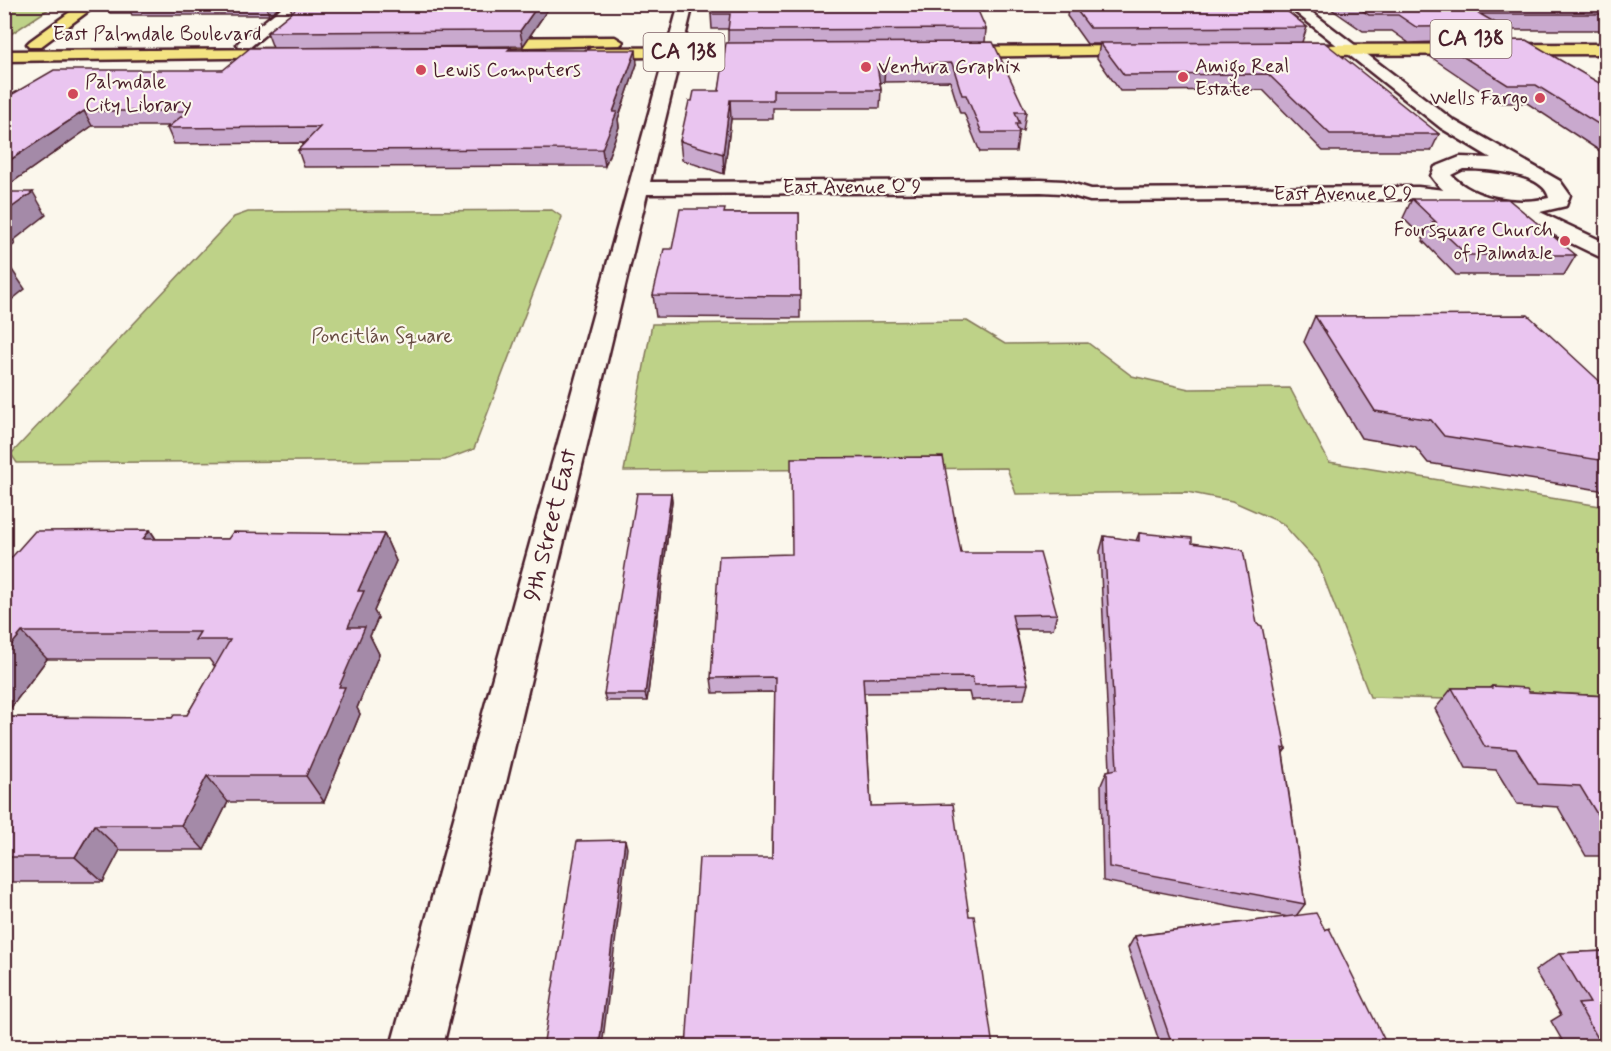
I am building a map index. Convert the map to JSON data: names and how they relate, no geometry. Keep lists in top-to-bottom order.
{
  "streets": {
    "main road": ["East Palmdale Boulevard", "CA 138"],
    "street": ["East Avenue Q 9", "9th Street East"]
  },
  "crossings": [
    ["CA 138", "9th Street East"],
    ["East Avenue Q 9", "9th Street East"]
  ],
  "parks": ["Poncitlán Square"],
  "places": [
    "Ventura Graphix",
    "Lewis Computers",
    "Amigo Real Estate",
    "Palmdale City Library",
    "Wells Fargo",
    "Foursquare Church of Palmdale"
  ]
}
